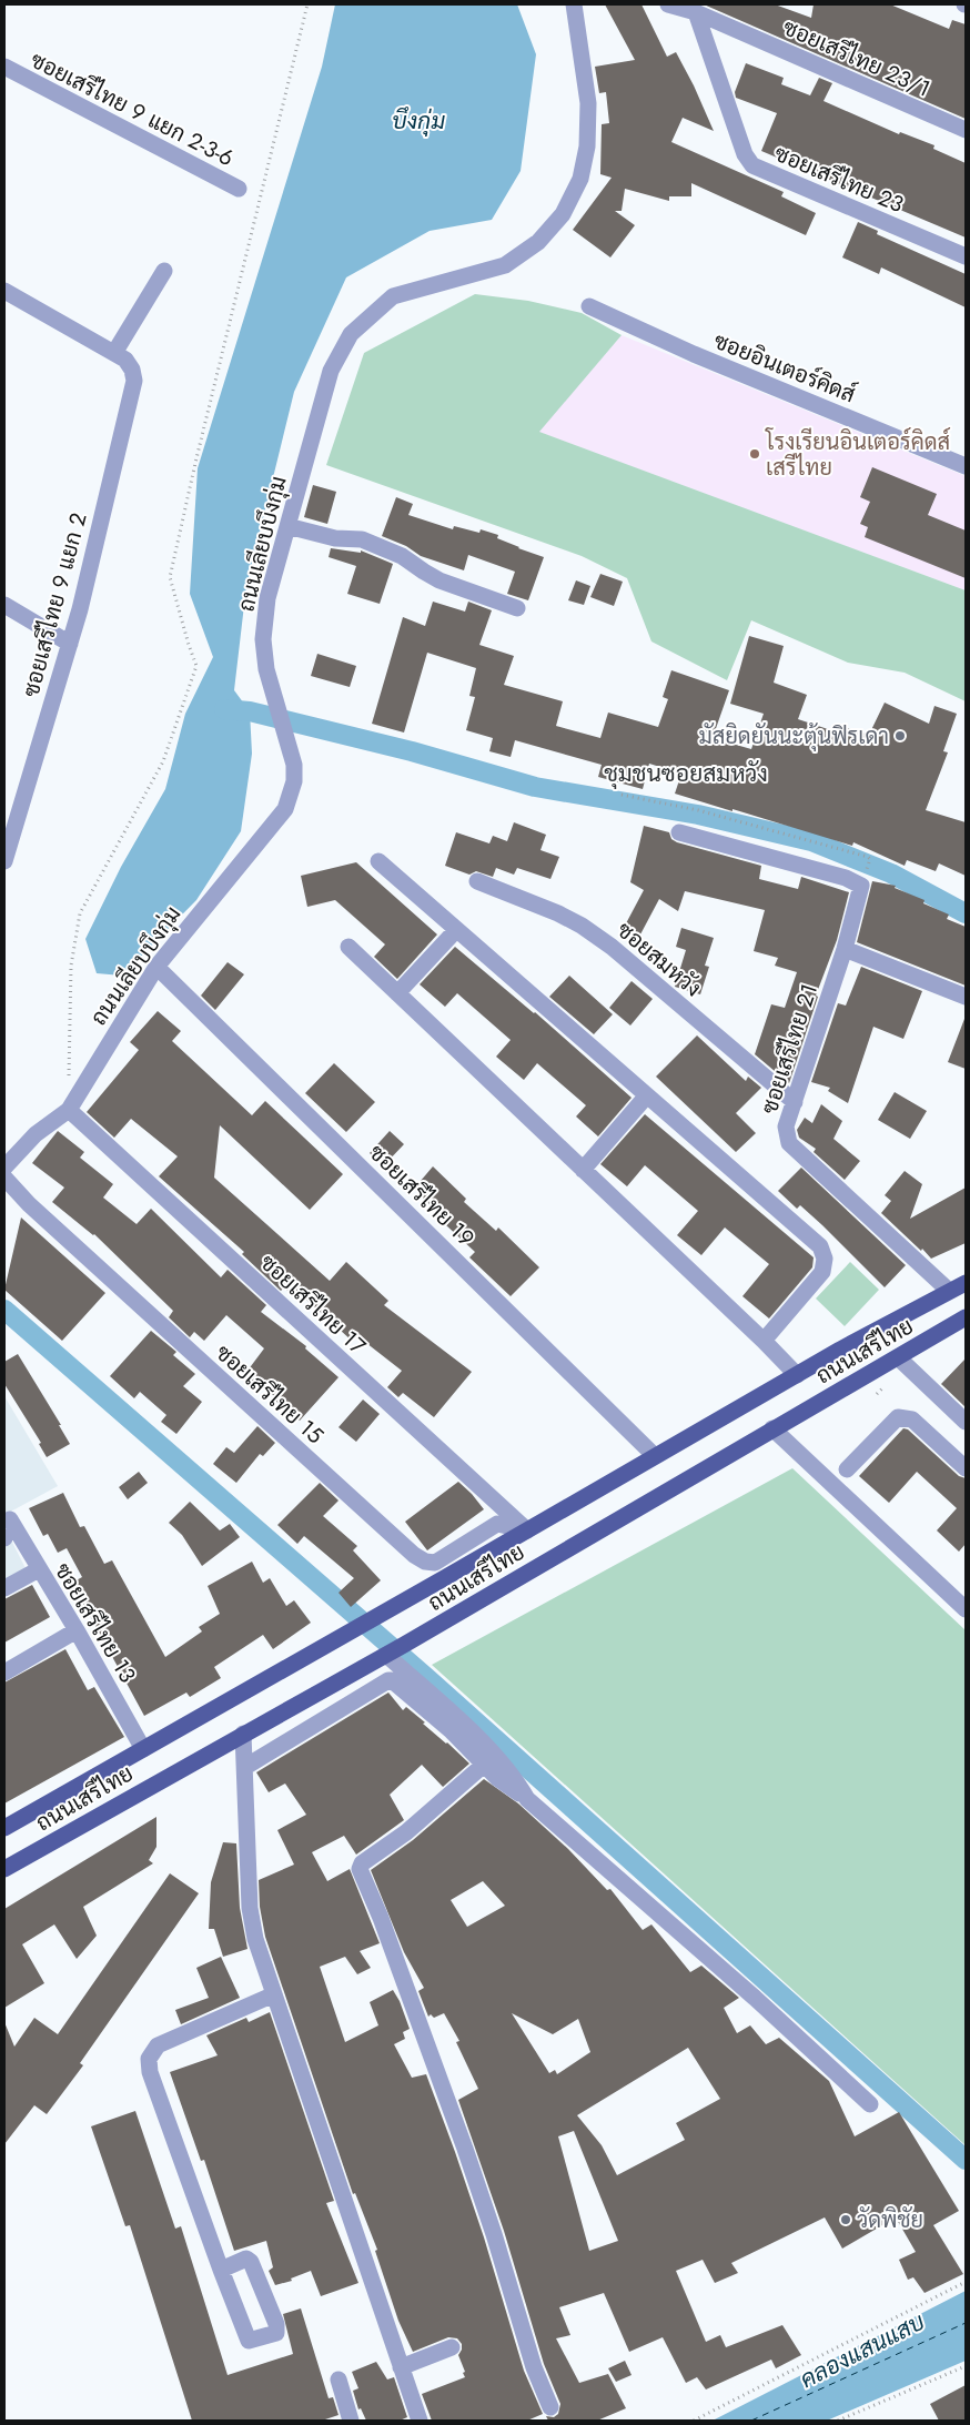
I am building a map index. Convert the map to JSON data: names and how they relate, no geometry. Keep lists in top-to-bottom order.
{
  "streets": {
    "main road": ["ถนนเสรีไทย"],
    "street": [
      "ซอยเสรีไทย 23/1",
      "ซอยเสรีไทย 9 แยก 2-3-6",
      "ซอยเสรีไทย 23",
      "ซอยอินเตอร์คิดส์",
      "ถนนเลียบบึงกุ่ม",
      "ซอยเสรีไทย 9 แยก 2",
      "ซอยสมหวัง",
      "ซอยเสรีไทย 21",
      "ซอยเสรีไทย 19",
      "ซอยเสรีไทย 17",
      "ซอยเสรีไทย 15",
      "ซอยเสรีไทย 13"
    ]
  },
  "crossings": [
    ["ซอยเสรีไทย 23/1", "ซอยเสรีไทย 23"],
    ["ถนนเลียบบึงกุ่ม", "ซอยเสรีไทย 19"],
    ["ถนนเลียบบึงกุ่ม", "ซอยเสรีไทย 17"],
    ["ซอยสมหวัง", "ซอยเสรีไทย 21"],
    ["ซอยเสรีไทย 21", "ถนนเสรีไทย"],
    ["ซอยเสรีไทย 19", "ถนนเสรีไทย"],
    ["ซอยเสรีไทย 17", "ถนนเสรีไทย"],
    ["ซอยเสรีไทย 17", "ซอยเสรีไทย 15"],
    ["ถนนเสรีไทย", "ซอยเสรีไทย 15"],
    ["ถนนเสรีไทย", "ซอยเสรีไทย 13"]
  ],
  "districts": ["ชุมชนซอยสมหวัง"],
  "water": ["บึงกุ่ม", "คลองแสนแสบ"],
  "places": ["โรงเรียนอินเตอร์คิดส์ เสรีไทย", "มัสยิดยันนะตุ้นฟิรเดา", "วัดพิชัย"]
}
